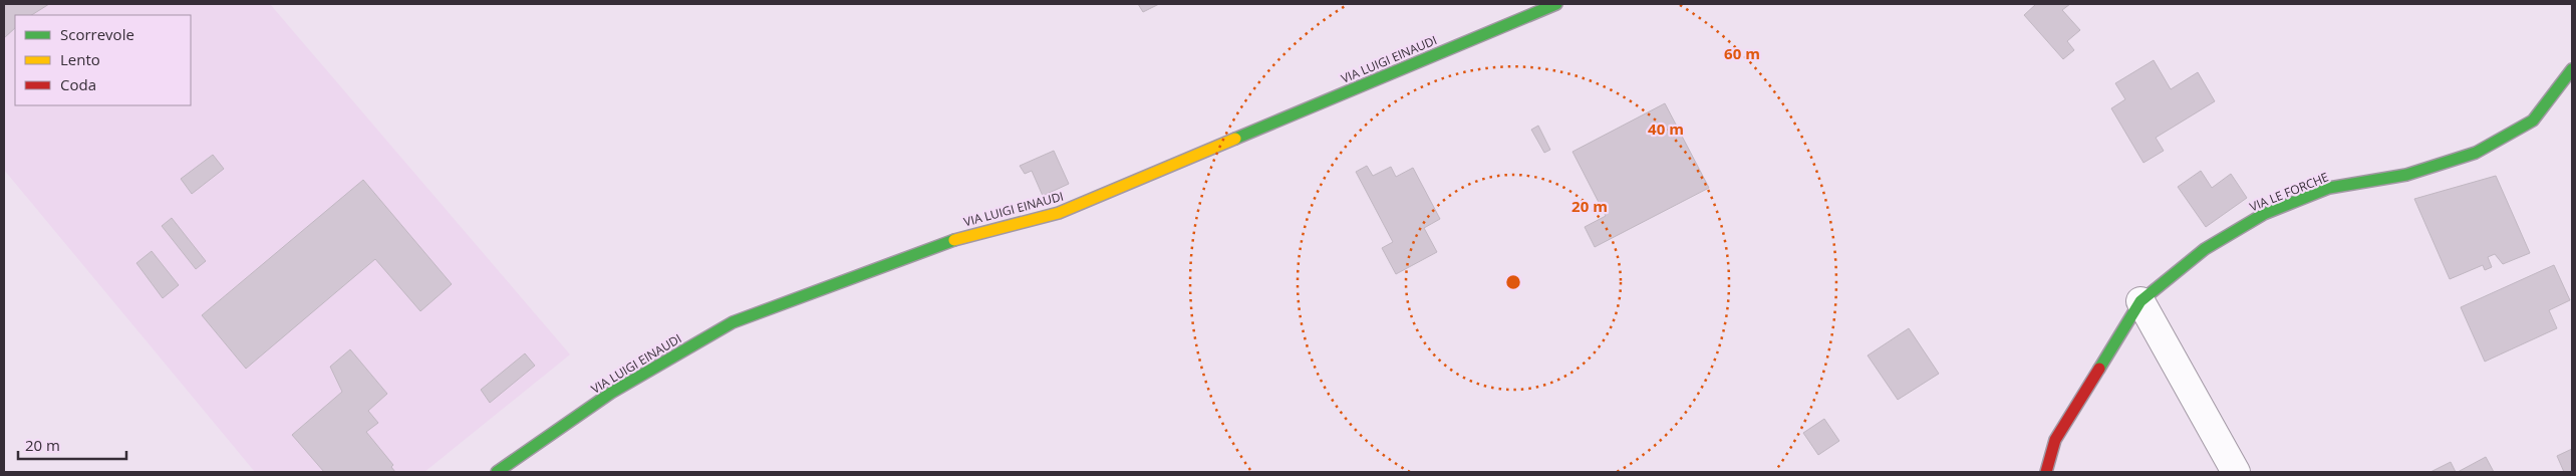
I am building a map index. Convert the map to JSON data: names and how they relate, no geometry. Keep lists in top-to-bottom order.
{
  "streets": {
    "street": ["VIA LUIGI EINAUDI", "VIA LE FORCHE"]
  },
  "legend": ["Scorrevole", "Lento", "Coda"],
  "scale_bar": "20 m",
  "rings": ["60 m", "40 m", "20 m"]
}
